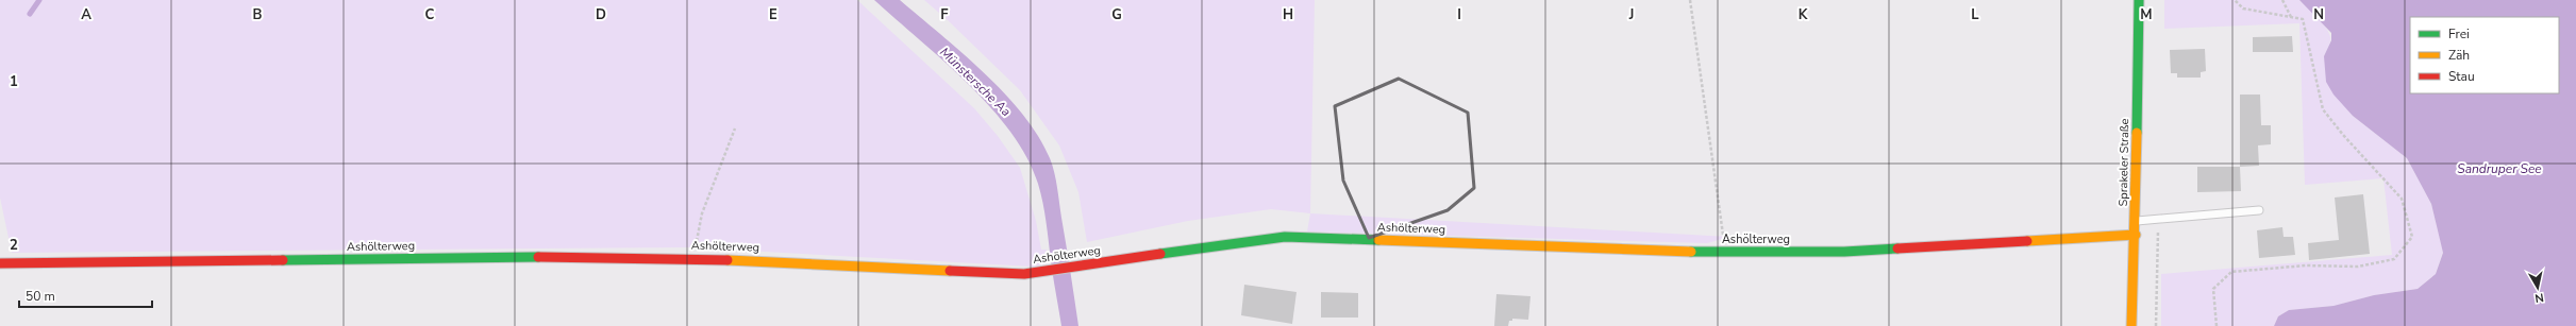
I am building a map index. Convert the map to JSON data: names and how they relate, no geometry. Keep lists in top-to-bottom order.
{
  "streets": {
    "street": ["Sprakeler Straße", "Ashölterweg"]
  },
  "crossings": [
    ["Sprakeler Straße", "Ashölterweg"]
  ],
  "water": ["Münstersche Aa", "Sandruper See"],
  "legend": ["Frei", "Zäh", "Stau"],
  "scale_bar": "50 m",
  "north": "bottom",
  "grid": {
    "columns": [
      "A",
      "B",
      "C",
      "D",
      "E",
      "F",
      "G",
      "H",
      "I",
      "J",
      "K",
      "L",
      "M",
      "N"
    ],
    "rows": ["1", "2"]
  }
}
